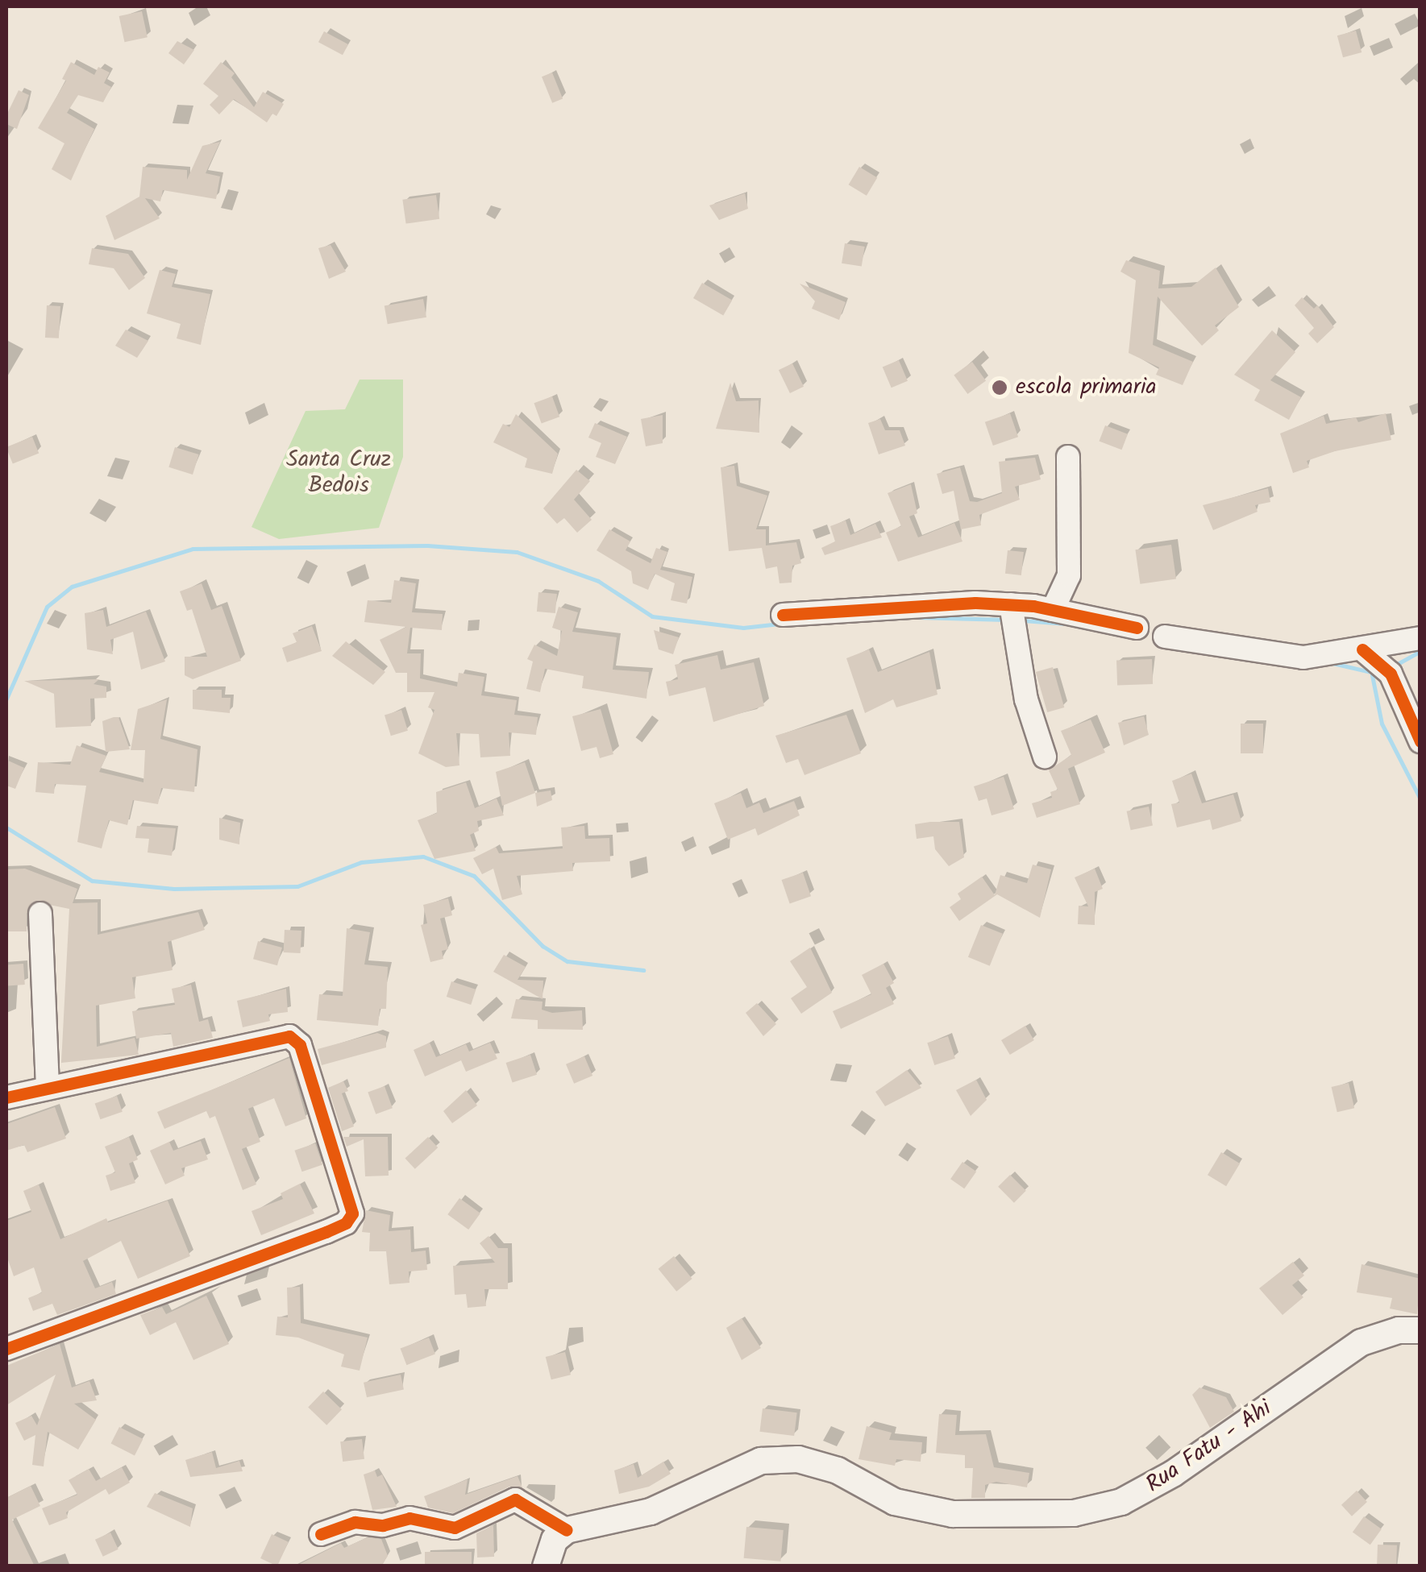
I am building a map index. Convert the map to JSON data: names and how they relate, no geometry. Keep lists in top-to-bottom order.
{
  "streets": {
    "main road": ["Rua Fatu - Ahi"]
  },
  "parks": ["Santa Cruz Bedois"],
  "places": ["escola primaria"]
}
